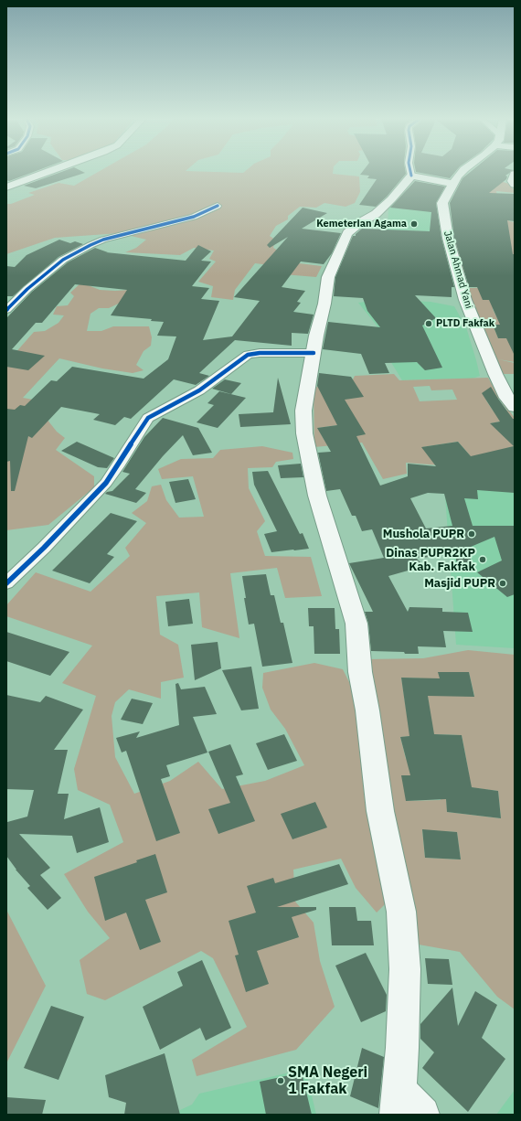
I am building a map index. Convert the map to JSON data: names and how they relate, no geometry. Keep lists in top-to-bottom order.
{
  "streets": {
    "main road": ["Jalan Ahmad Yani"]
  },
  "places": [
    "Kemeterian Agama",
    "PLTD Fakfak",
    "Mushola PUPR",
    "Dinas PUPR2KP Kab. Fakfak",
    "Masjid PUPR",
    "SMA Negeri 1 Fakfak"
  ]
}
